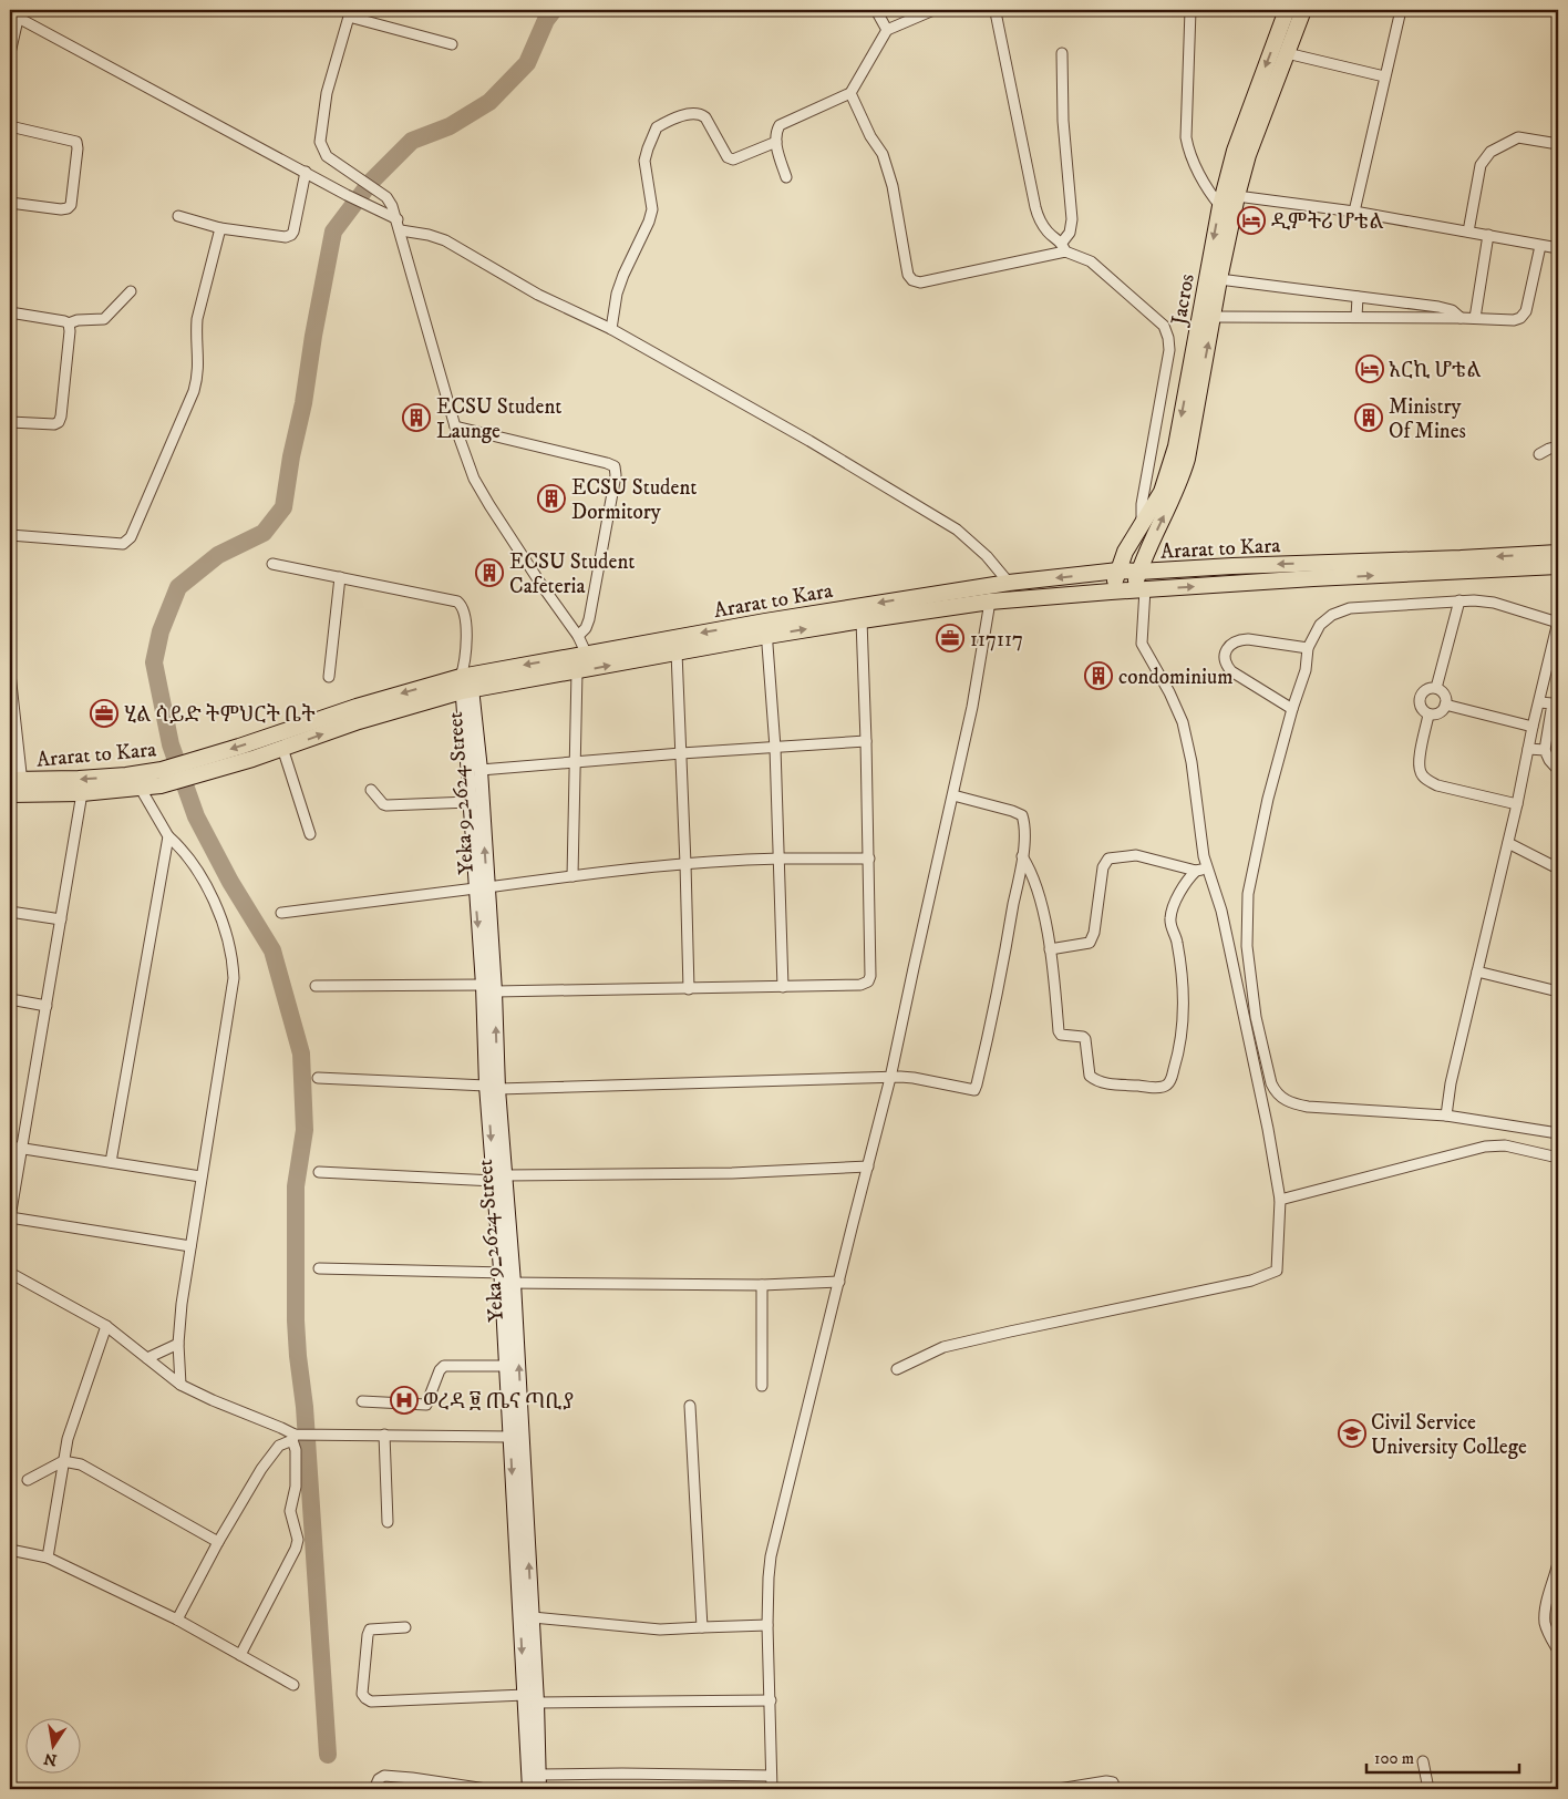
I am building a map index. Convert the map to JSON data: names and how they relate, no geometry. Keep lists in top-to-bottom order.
{
  "streets": {
    "main road": ["Jacros", "Ararat to Kara", "Yeka 9_2624 Street"]
  },
  "crossings": [
    ["Jacros", "Ararat to Kara"],
    ["Ararat to Kara", "Yeka 9_2624 Street"]
  ],
  "places": {
    "hotel": ["ዲምትሪ ሆቴል", "አርኪ ሆቴል"],
    "building": [
      "ECSU Student Launge",
      "Ministry Of Mines",
      "ECSU Student Dormitory",
      "ECSU Student Cafeteria",
      "condominium"
    ],
    "office": ["117117", "ሂል ሳይድ ትምህርት ቤት"],
    "hospital": ["ወረዳ ፱ ጤና ጣቢያ"],
    "school or university": ["Civil Service University College"]
  },
  "scale_bar": "100 m",
  "north": "bottom"
}
